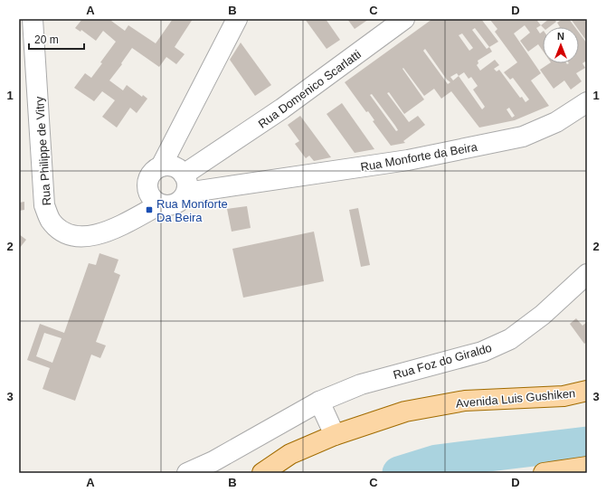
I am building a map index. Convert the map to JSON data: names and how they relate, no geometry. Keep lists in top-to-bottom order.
{
  "streets": {
    "main road": ["Avenida Luis Gushiken"],
    "street": [
      "Rua Domenico Scarlatti",
      "Rua Philippe de Vitry",
      "Rua Monforte da Beira",
      "Rua Foz do Giraldo"
    ]
  },
  "crossings": [
    ["Rua Domenico Scarlatti", "Rua Philippe de Vitry"],
    ["Rua Domenico Scarlatti", "Rua Monforte da Beira"],
    ["Rua Philippe de Vitry", "Rua Monforte da Beira"]
  ],
  "places": {
    "transit": ["Rua Monforte Da Beira"]
  },
  "scale_bar": "20 m",
  "north": "top",
  "grid": {
    "columns": [
      "A",
      "B",
      "C",
      "D"
    ],
    "rows": ["1", "2", "3"]
  }
}
